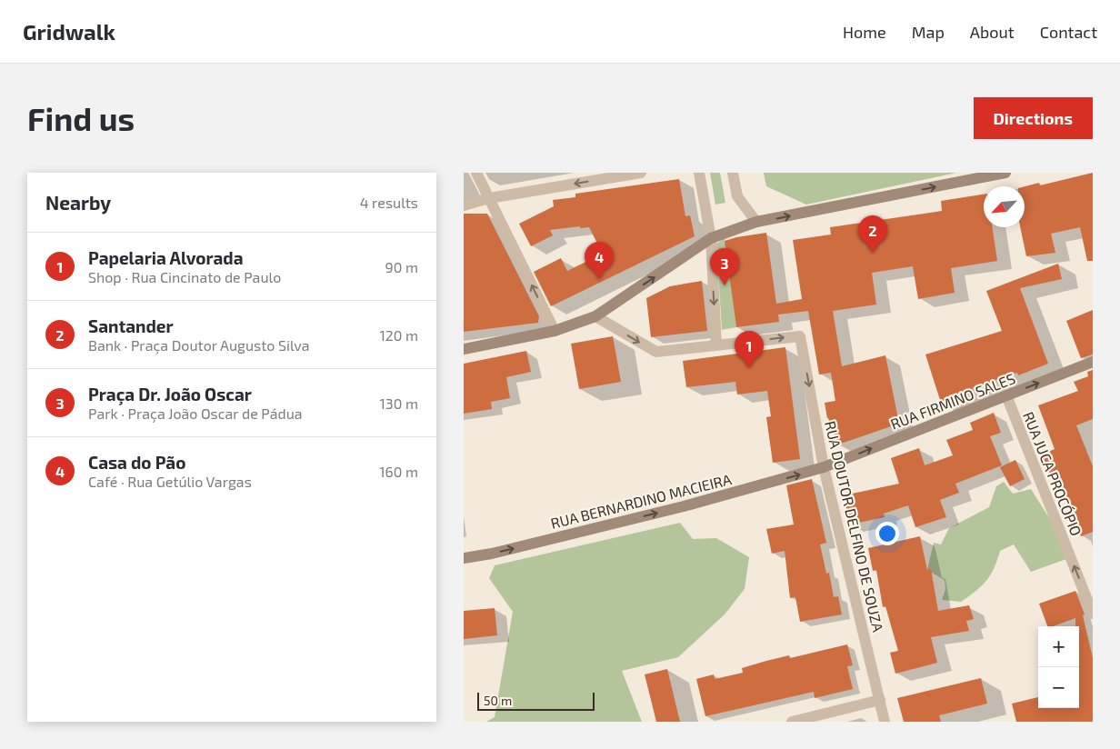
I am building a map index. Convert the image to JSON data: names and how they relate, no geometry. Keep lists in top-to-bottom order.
{
  "streets": {
    "main road": ["RUA FIRMINO SALES", "RUA BERNARDINO MACIEIRA"],
    "street": ["RUA JUCA PROCÓPIO", "RUA DOUTOR DELFINO DE SOUZA"]
  },
  "crossings": [
    ["RUA FIRMINO SALES", "RUA JUCA PROCÓPIO"],
    ["RUA FIRMINO SALES", "RUA BERNARDINO MACIEIRA"],
    ["RUA FIRMINO SALES", "RUA DOUTOR DELFINO DE SOUZA"],
    ["RUA BERNARDINO MACIEIRA", "RUA DOUTOR DELFINO DE SOUZA"]
  ],
  "one_way": ["RUA FIRMINO SALES", "RUA JUCA PROCÓPIO", "RUA BERNARDINO MACIEIRA"],
  "scale_bar": "50 m",
  "north": "bottom left",
  "page": {
    "header": "Gridwalk",
    "nav": [
      "Home",
      "Map",
      "About",
      "Contact"
    ],
    "buttons": "Directions",
    "title": "Find us",
    "heading": ["Nearby", "4 results"],
    "pins": [
      "2",
      "4",
      "3",
      "1"
    ],
    "list": [
      {
        "mark": "1",
        "name": "Papelaria Alvorada",
        "note": "Shop · Rua Cincinato de Paulo",
        "value": "90 m"
      },
      {
        "mark": "2",
        "name": "Santander",
        "note": "Bank · Praça Doutor Augusto Silva",
        "value": "120 m"
      },
      {
        "mark": "3",
        "name": "Praça Dr. João Oscar",
        "note": "Park · Praça João Oscar de Pádua",
        "value": "130 m"
      },
      {
        "mark": "4",
        "name": "Casa do Pão",
        "note": "Café · Rua Getúlio Vargas",
        "value": "160 m"
      }
    ],
    "map_buttons": ["+", "−"],
    "scale": "50 m"
  }
}
